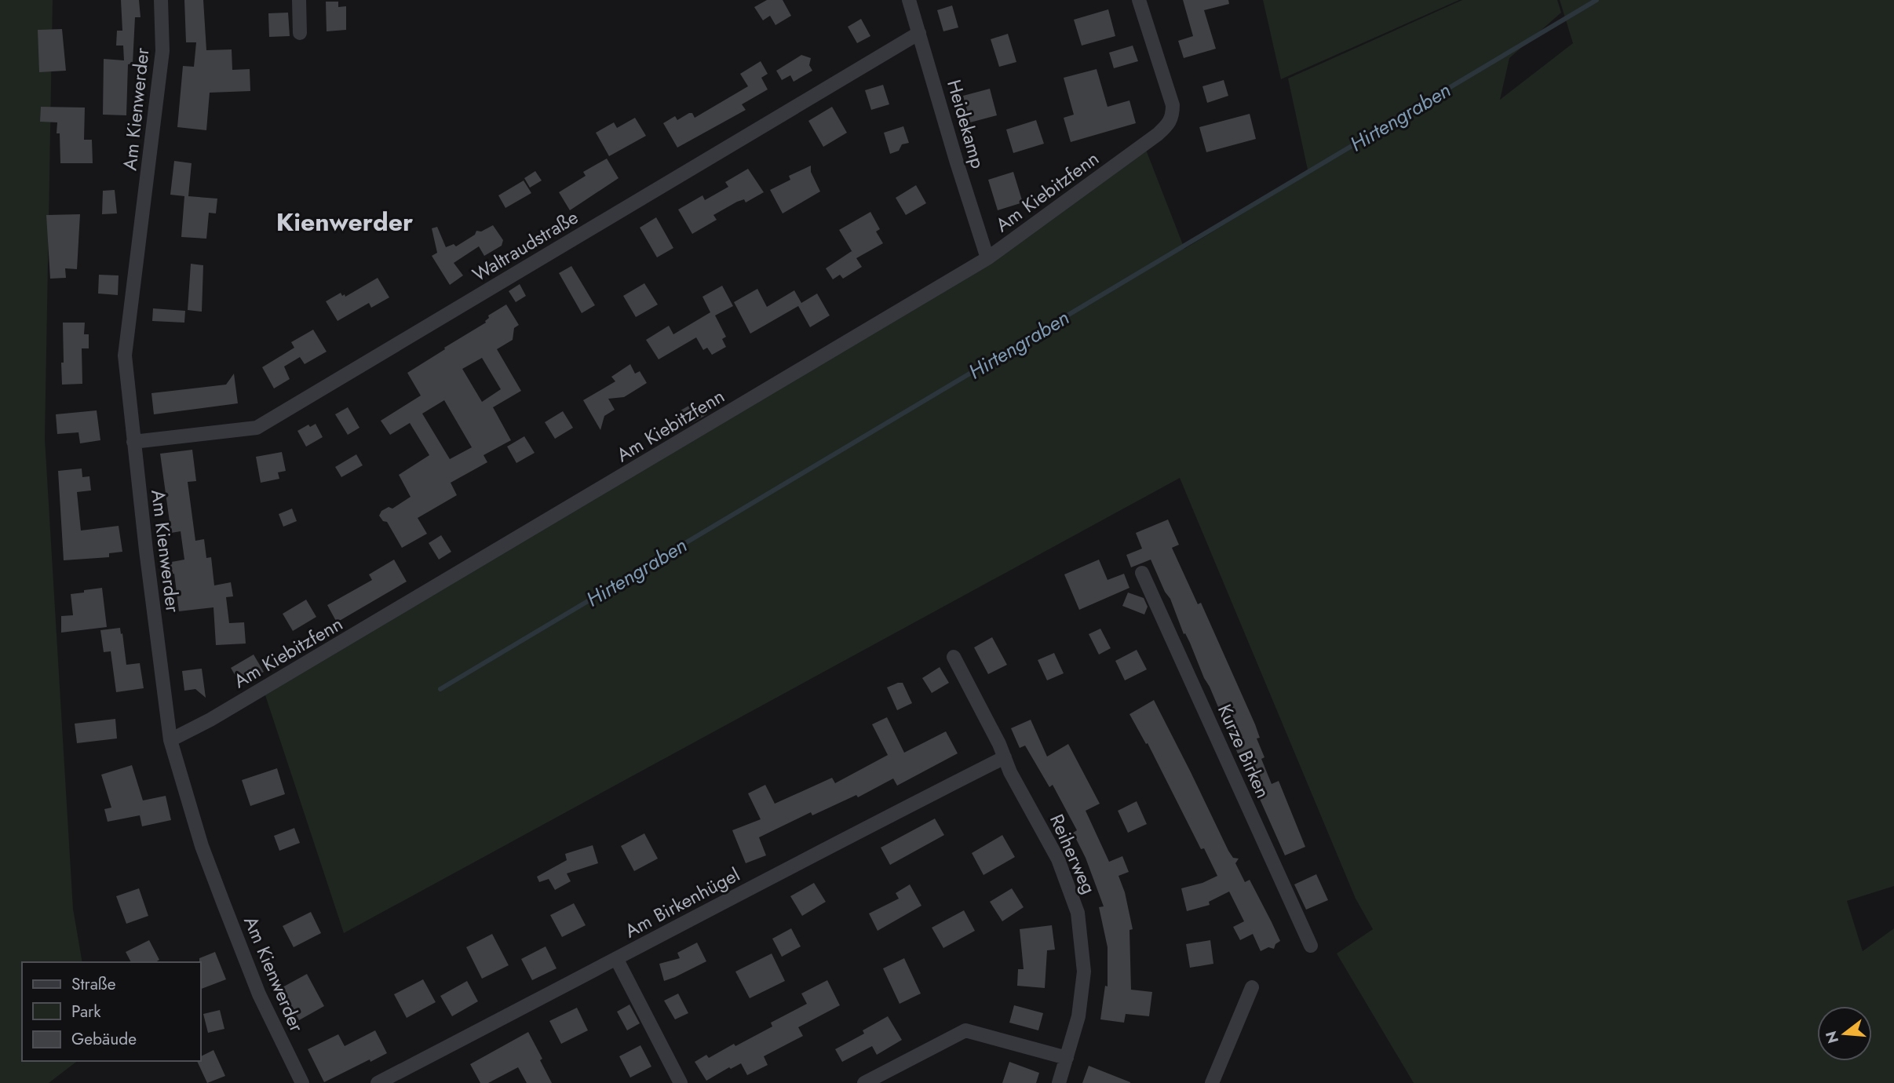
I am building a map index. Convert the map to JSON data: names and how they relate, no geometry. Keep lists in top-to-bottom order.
{
  "streets": {
    "street": [
      "Am Kienwerder",
      "Heidekamp",
      "Am Kiebitzfenn",
      "Waltraudstraße",
      "Kurze Birken",
      "Reiherweg",
      "Am Birkenhügel"
    ]
  },
  "crossings": [
    ["Am Kienwerder", "Am Kiebitzfenn"],
    ["Am Kienwerder", "Waltraudstraße"],
    ["Heidekamp", "Am Kiebitzfenn"],
    ["Heidekamp", "Waltraudstraße"],
    ["Reiherweg", "Am Birkenhügel"]
  ],
  "districts": ["Kienwerder"],
  "water": ["Hirtengraben"],
  "legend": ["Straße", "Park", "Gebäude"],
  "north": "left"
}
